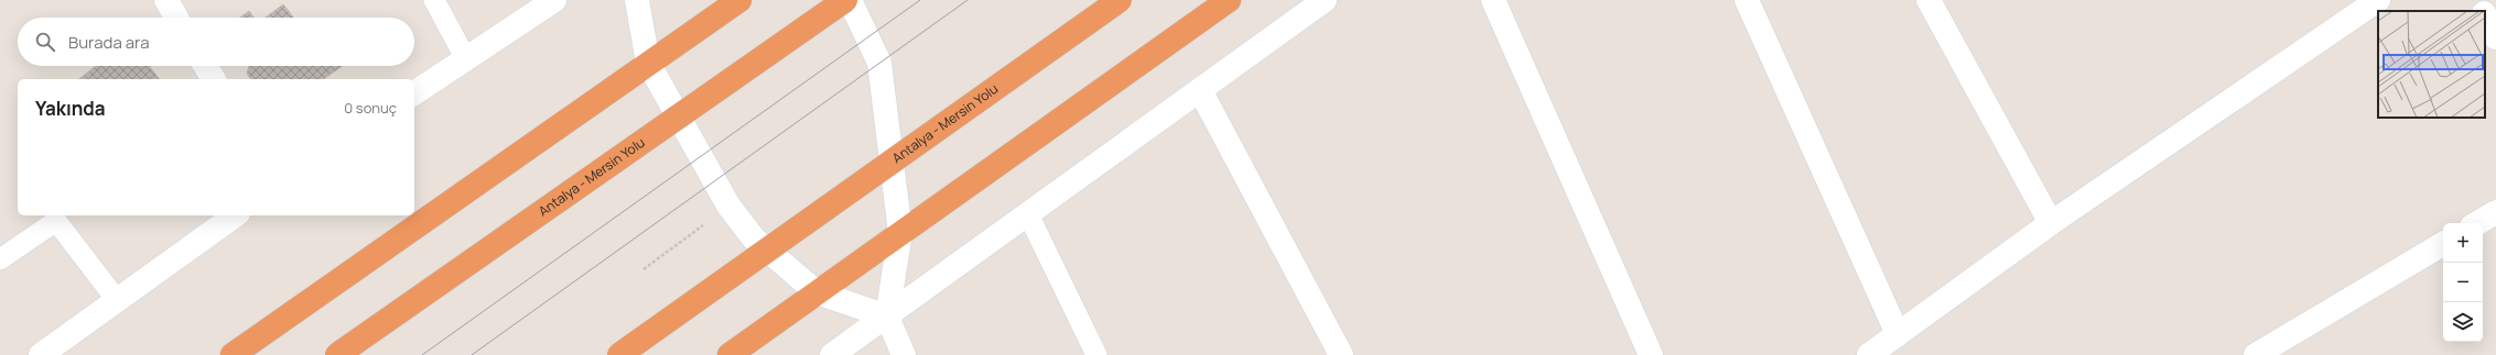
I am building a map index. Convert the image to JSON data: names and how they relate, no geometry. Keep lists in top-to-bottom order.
{
  "streets": {
    "highway": ["Antalya - Mersin Yolu"]
  },
  "page": {
    "search": "Burada ara",
    "heading": ["Yakında", "0 sonuç"],
    "map_buttons": ["+", "−"]
  }
}
